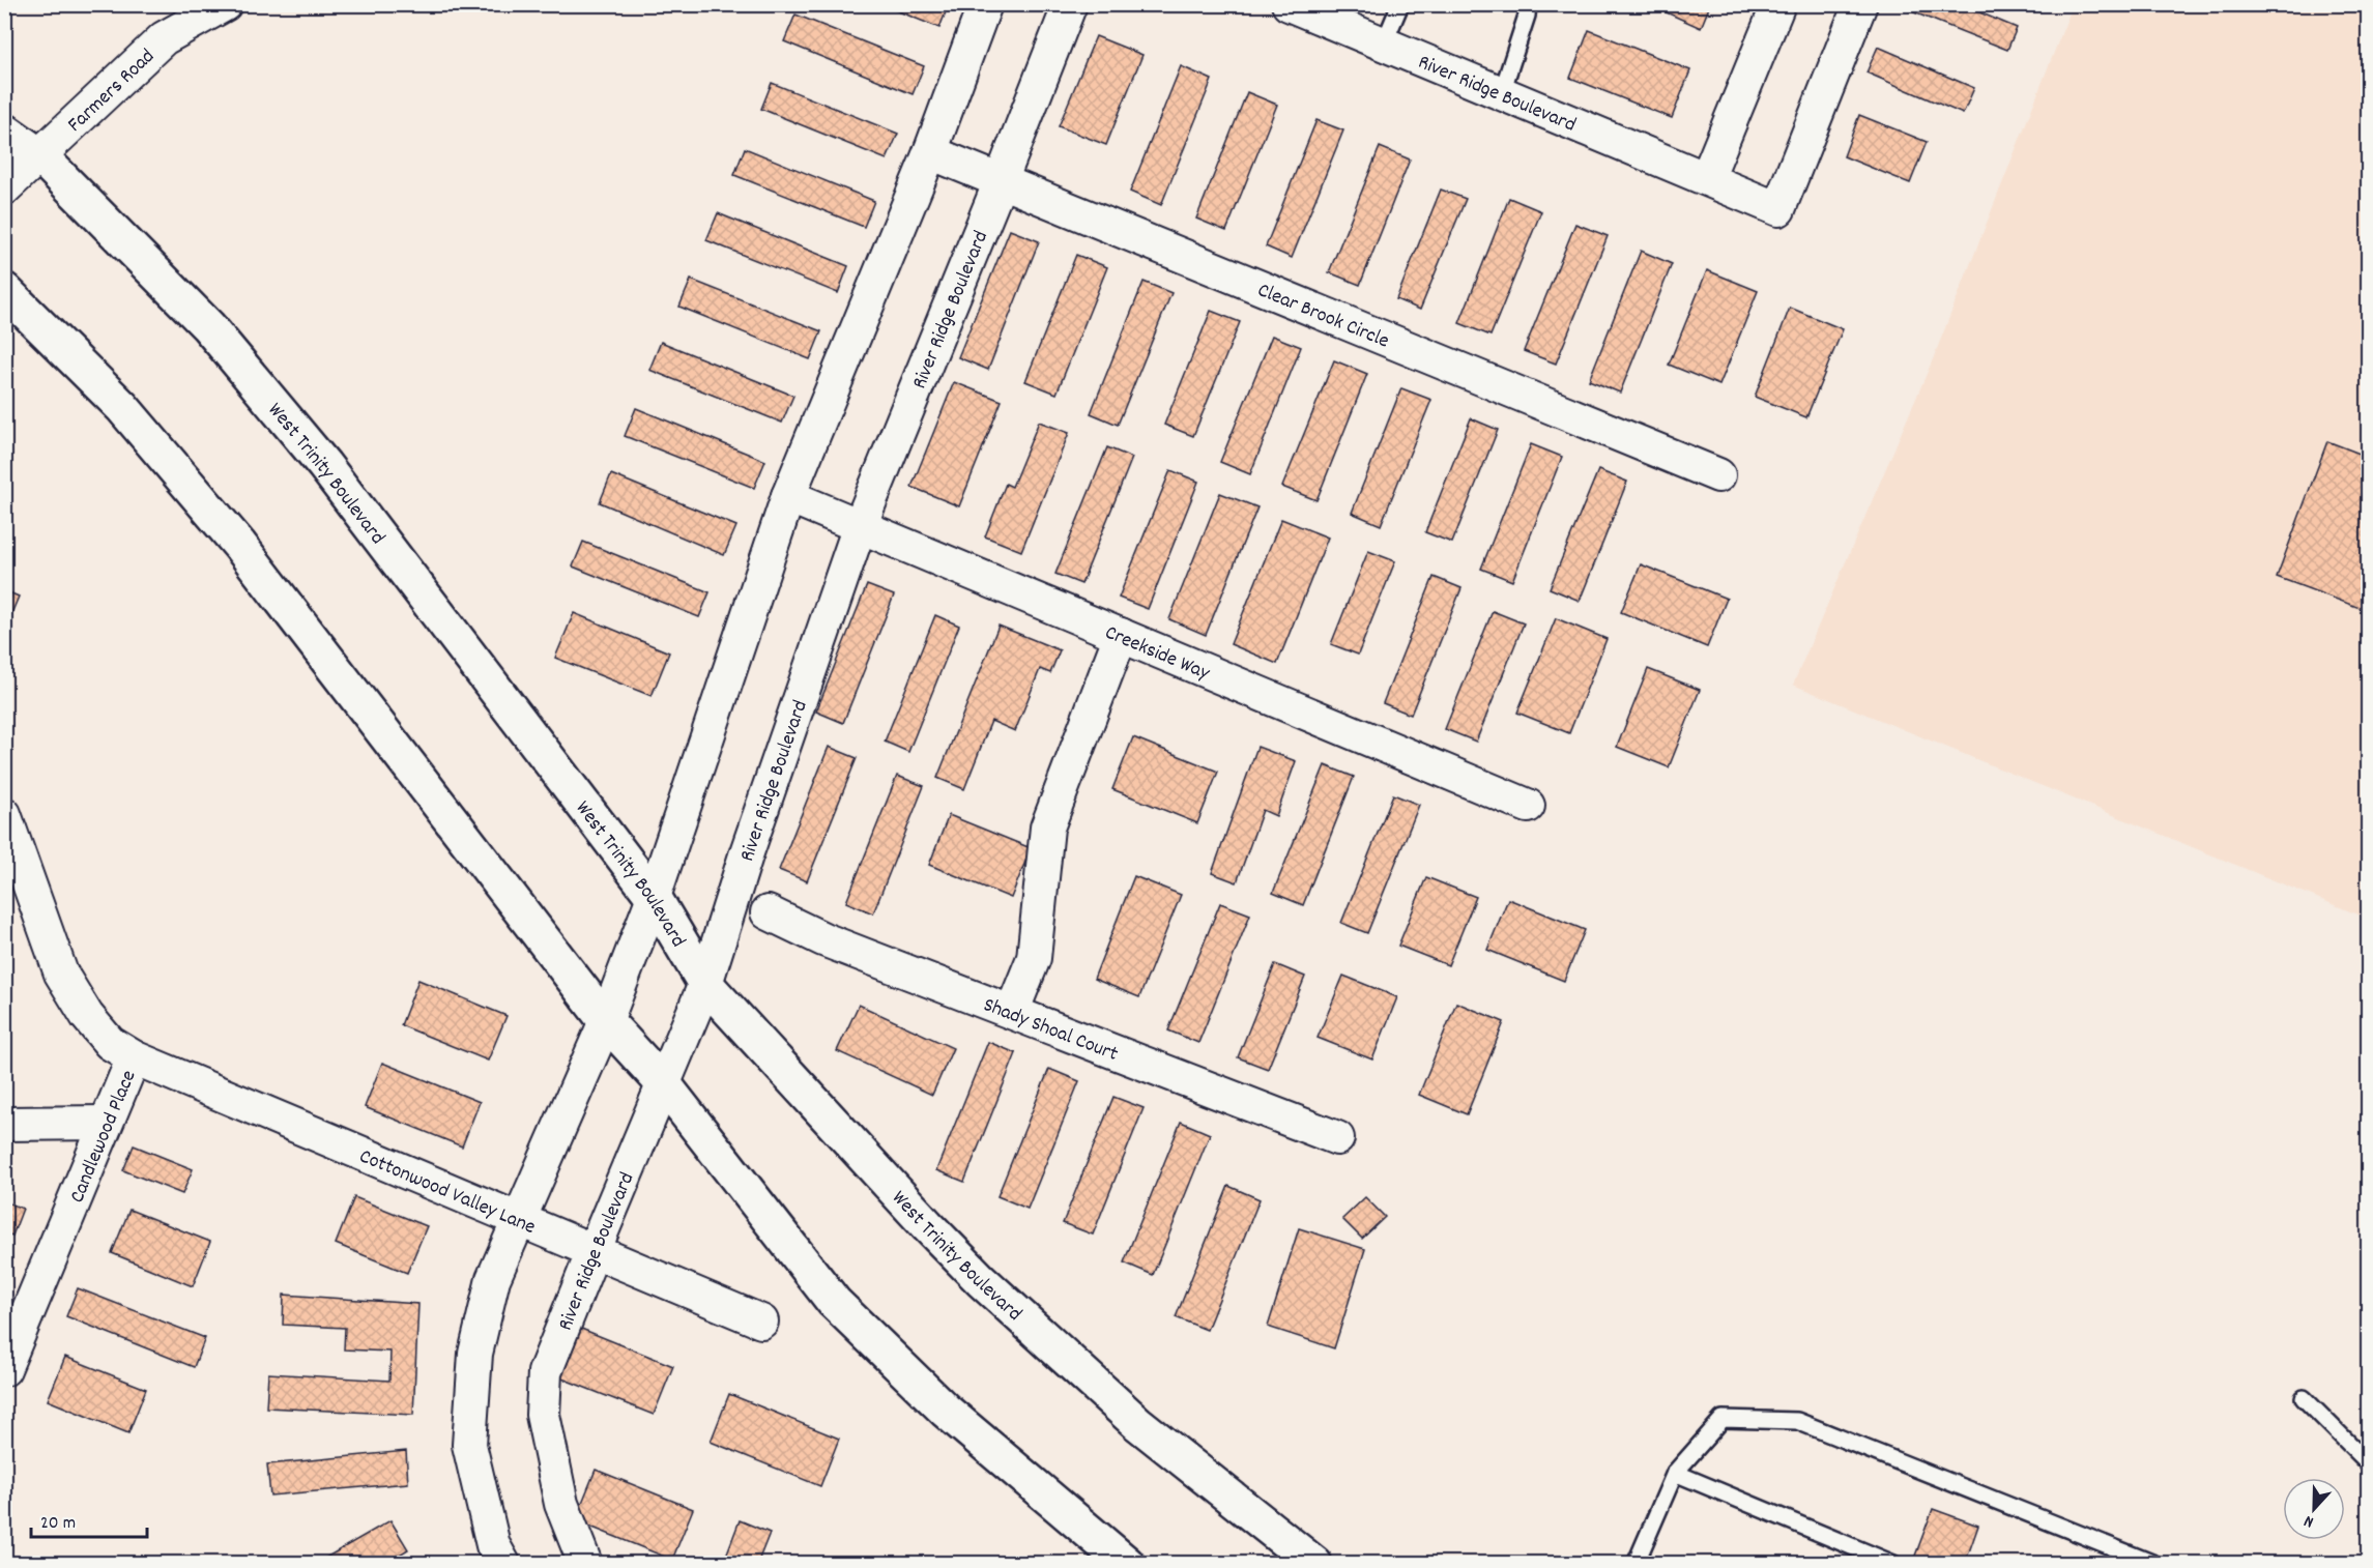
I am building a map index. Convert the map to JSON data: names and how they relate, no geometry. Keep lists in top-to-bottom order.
{
  "streets": {
    "main road": ["West Trinity Boulevard"],
    "street": [
      "Farmers Road",
      "River Ridge Boulevard",
      "Clear Brook Circle",
      "Creekside Way",
      "Shady Shoal Court",
      "Candlewood Place",
      "Cottonwood Valley Lane"
    ]
  },
  "crossings": [
    ["Farmers Road", "West Trinity Boulevard"],
    ["River Ridge Boulevard", "Clear Brook Circle"],
    ["River Ridge Boulevard", "West Trinity Boulevard"],
    ["River Ridge Boulevard", "Creekside Way"],
    ["River Ridge Boulevard", "Cottonwood Valley Lane"],
    ["Candlewood Place", "Cottonwood Valley Lane"]
  ],
  "scale_bar": "20 m",
  "north": "bottom"
}
